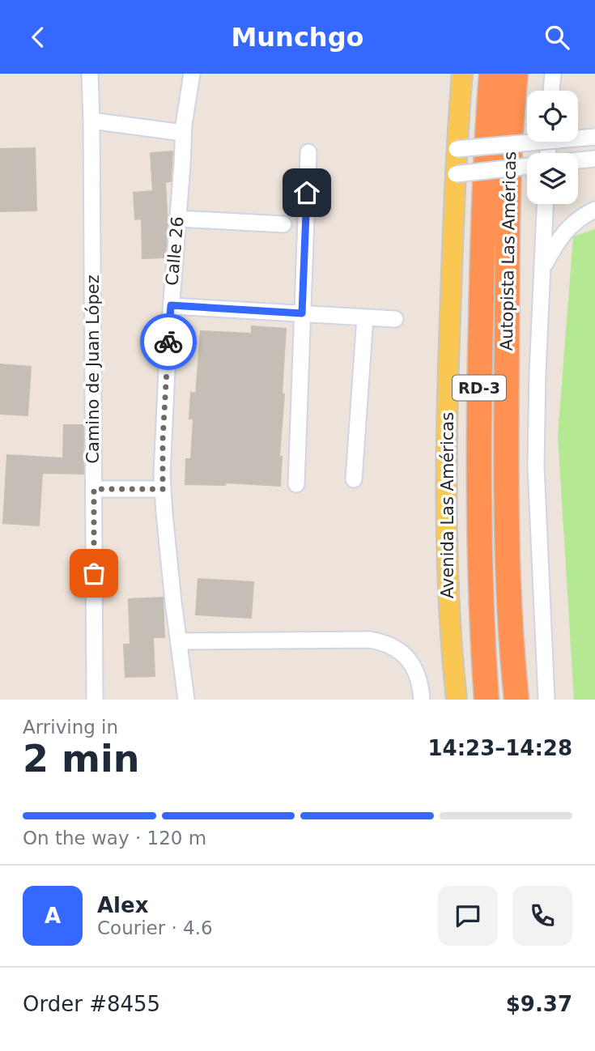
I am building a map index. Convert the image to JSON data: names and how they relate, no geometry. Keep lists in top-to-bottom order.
{
  "streets": {
    "highway": ["Autopista Las Américas", "RD-3"],
    "main road": ["Avenida Las Américas"],
    "street": ["Calle 26", "Camino de Juan López"]
  },
  "page": {
    "header": "Munchgo",
    "heading": ["2 min", "Arriving in", "14:23–14:28"],
    "panel": [
      "Alex",
      "Courier · 4.6",
      "Order #8455",
      "$9.37"
    ],
    "bar": "On the way · 120 m",
    "round": "A"
  }
}
